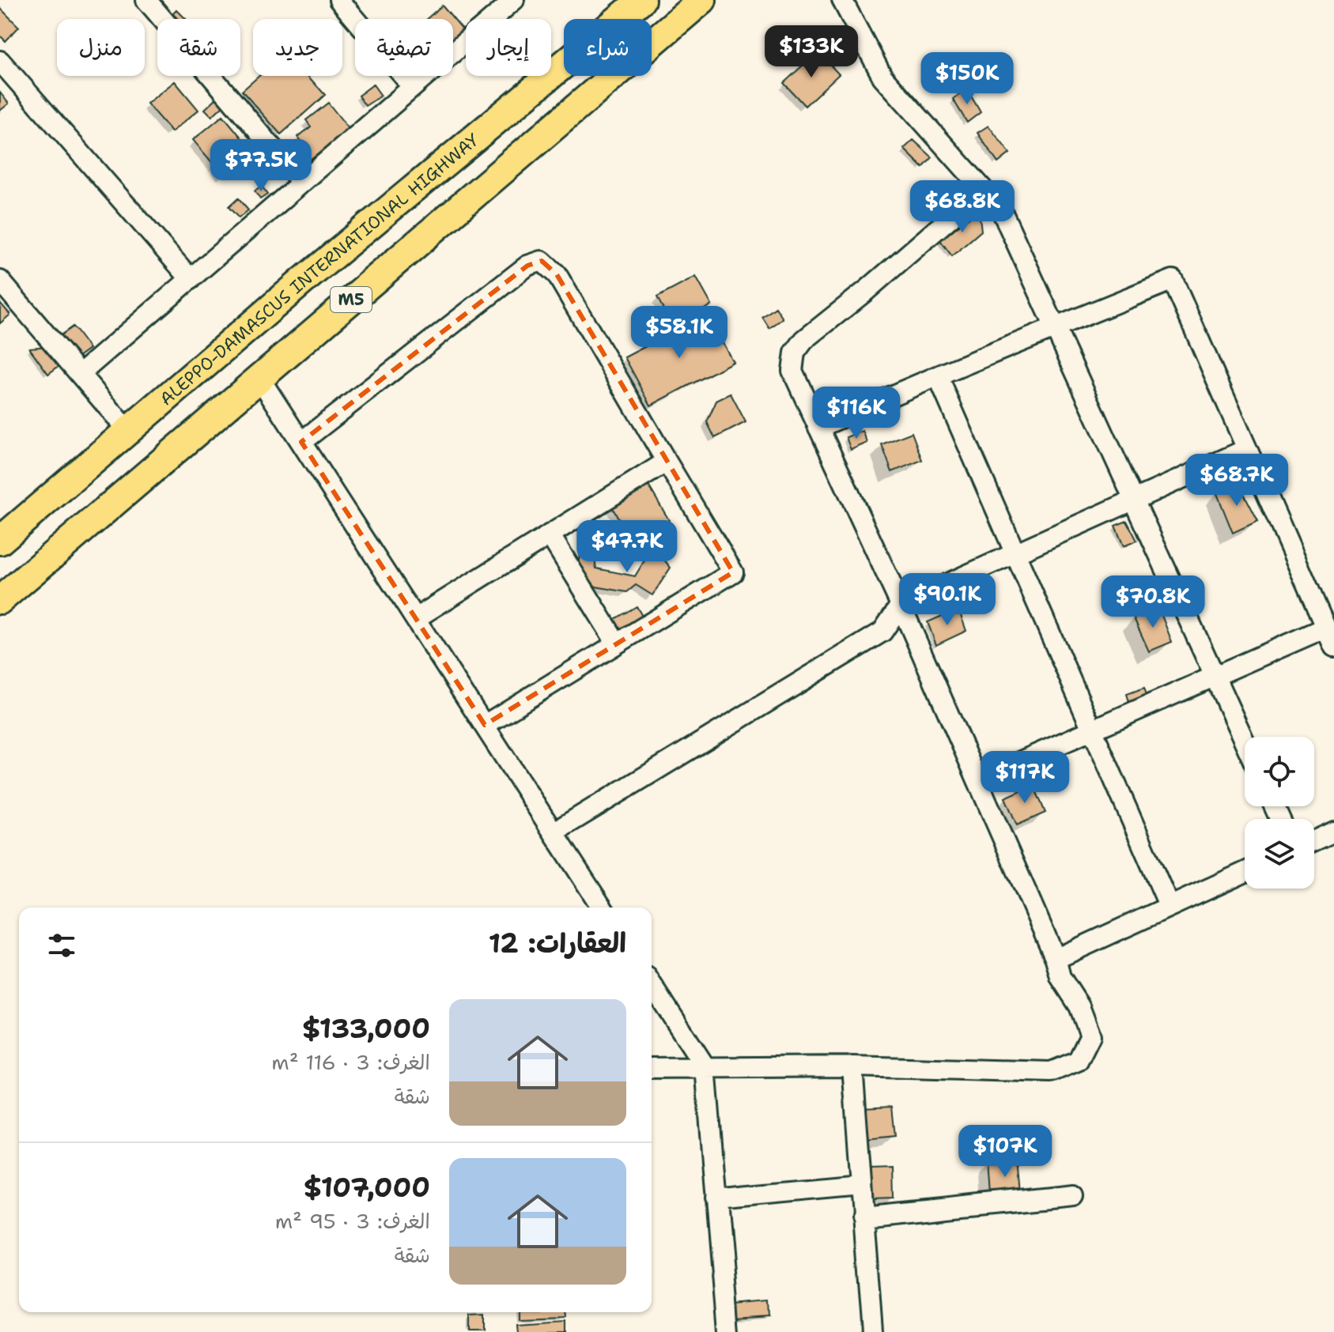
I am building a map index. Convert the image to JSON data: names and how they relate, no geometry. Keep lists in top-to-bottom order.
{
  "streets": {
    "highway": ["ALEPPO-DAMASCUS INTERNATIONAL HIGHWAY", "M5"]
  },
  "page": {
    "chip": [
      "شراء",
      "إيجار",
      "تصفية",
      "جديد",
      "شقة",
      "منزل"
    ],
    "price": [
      "$133K",
      "$150K",
      "$77.5K",
      "$68.8K",
      "$58.1K",
      "$116K",
      "$68.7K",
      "$47.7K",
      "$90.1K",
      "$70.8K",
      "$117K",
      "$107K"
    ],
    "heading": "العقارات: 12",
    "list": [
      {
        "name": "$133,000",
        "note": "الغرف: 3 · 116 m² · شقة"
      },
      {
        "name": "$107,000",
        "note": "الغرف: 3 · 95 m² · شقة"
      }
    ]
  }
}
